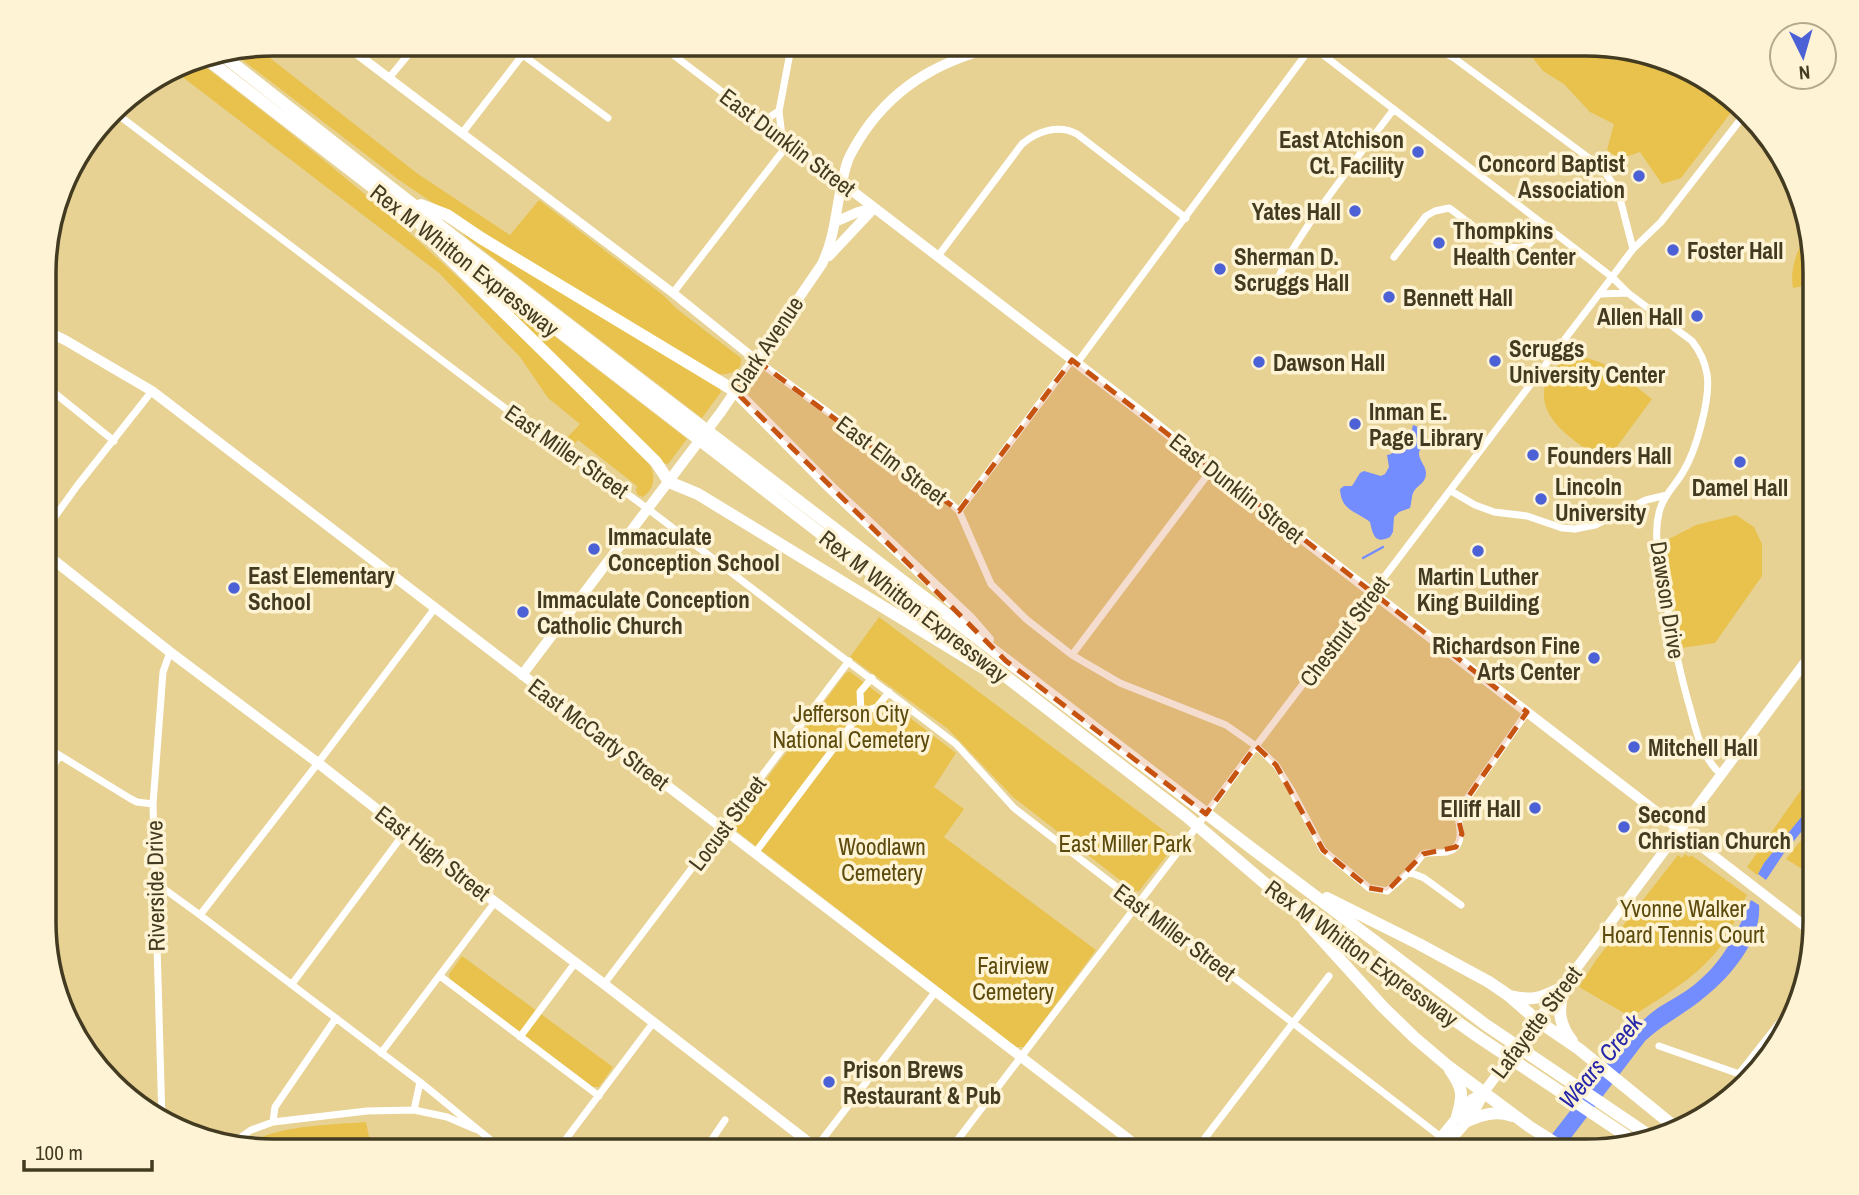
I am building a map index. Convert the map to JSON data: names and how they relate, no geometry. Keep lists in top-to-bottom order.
{
  "streets": {
    "highway": ["Rex M Whitton Expressway"],
    "main road": [
      "East Dunklin Street",
      "Clark Avenue",
      "East McCarty Street",
      "East High Street",
      "Lafayette Street"
    ],
    "street": [
      "East Miller Street",
      "East Elm Street",
      "Dawson Drive",
      "Chestnut Street",
      "Locust Street",
      "Riverside Drive"
    ]
  },
  "crossings": [
    ["East Dunklin Street", "Clark Avenue"],
    ["East Dunklin Street", "Chestnut Street"],
    ["East Dunklin Street", "Lafayette Street"],
    ["Clark Avenue", "East Miller Street"],
    ["Clark Avenue", "East Elm Street"],
    ["Clark Avenue", "East McCarty Street"],
    ["East Miller Street", "Chestnut Street"],
    ["East Miller Street", "Locust Street"],
    ["East Elm Street", "Chestnut Street"],
    ["Dawson Drive", "Chestnut Street"],
    ["Dawson Drive", "Lafayette Street"],
    ["Chestnut Street", "East McCarty Street"],
    ["East McCarty Street", "Locust Street"],
    ["Locust Street", "East High Street"],
    ["East High Street", "Riverside Drive"]
  ],
  "water": ["Wears Creek"],
  "parks": [
    "Jefferson City National Cemetery",
    "East Miller Park",
    "Woodlawn Cemetery",
    "Yvonne Walker Hoard Tennis Court",
    "Fairview Cemetery"
  ],
  "places": [
    "East Atchison Ct. Facility",
    "Concord Baptist Association",
    "Yates Hall",
    "Thompkins Health Center",
    "Foster Hall",
    "Sherman D. Scruggs Hall",
    "Bennett Hall",
    "Allen Hall",
    "Scruggs University Center",
    "Dawson Hall",
    "Inman E. Page Library",
    "Founders Hall",
    "Damel Hall",
    "Lincoln University",
    "Immaculate Conception School",
    "Martin Luther King Building",
    "East Elementary School",
    "Immaculate Conception Catholic Church",
    "Richardson Fine Arts Center",
    "Mitchell Hall",
    "Elliff Hall",
    "Second Christian Church",
    "Prison Brews Restaurant & Pub"
  ],
  "scale_bar": "100 m",
  "north": "bottom"
}
